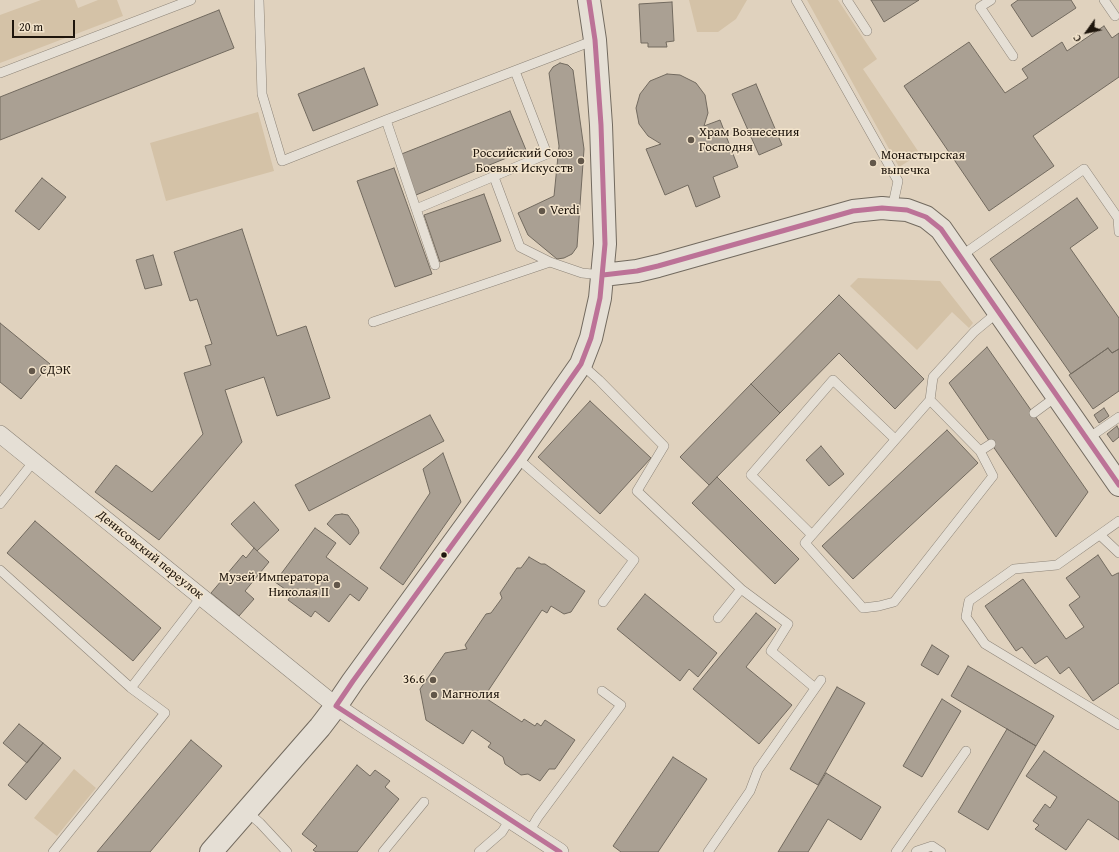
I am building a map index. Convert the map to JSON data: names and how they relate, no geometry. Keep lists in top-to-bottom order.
{
  "streets": {
    "street": ["Денисовский переулок"]
  },
  "places": [
    "Храм Вознесения Господня",
    "Российский Союз Боевых Искусств",
    "Монастырская выпечка",
    "Verdi",
    "СДЭК",
    "Музей Императора Николая II",
    "36.6",
    "Магнолия"
  ],
  "scale_bar": "20 m",
  "north": "bottom left"
}
